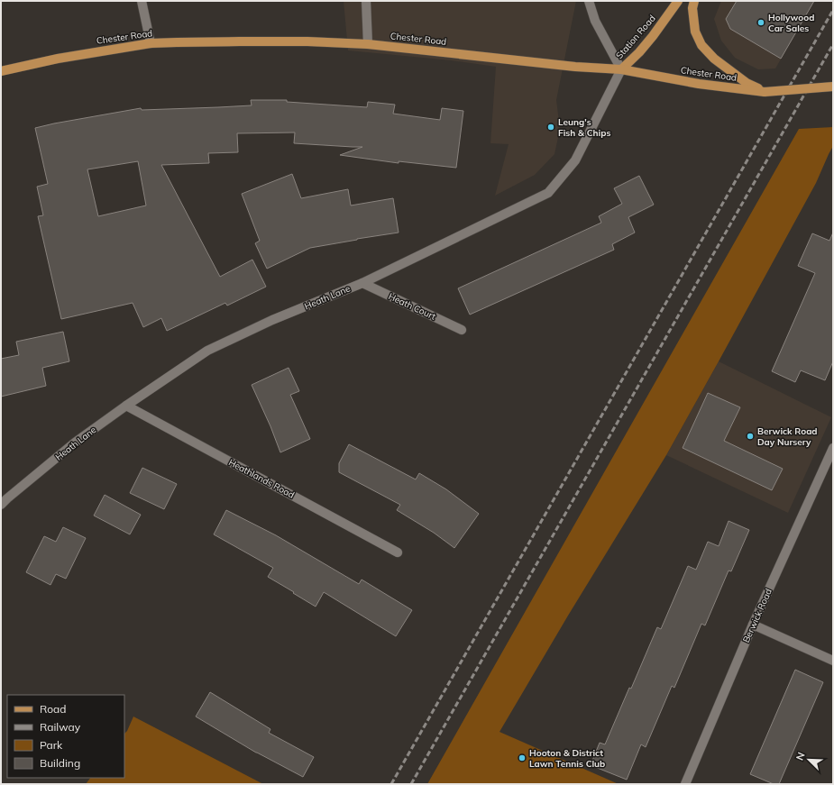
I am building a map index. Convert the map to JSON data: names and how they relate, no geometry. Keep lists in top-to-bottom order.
{
  "streets": {
    "main road": ["Chester Road", "Station Road"],
    "street": [
      "Heath Lane",
      "Heath Court",
      "Heathlands Road",
      "Berwick Road"
    ]
  },
  "crossings": [
    ["Chester Road", "Station Road"],
    ["Chester Road", "Heath Lane"],
    ["Station Road", "Heath Lane"],
    ["Heath Lane", "Heath Court"],
    ["Heath Lane", "Heathlands Road"]
  ],
  "places": [
    "Hollywood Car Sales",
    "Leung's Fish & Chips",
    "Berwick Road Day Nursery",
    "Hooton & District Lawn Tennis Club"
  ],
  "legend": [
    "Road",
    "Railway",
    "Park",
    "Building"
  ],
  "north": "top left"
}
